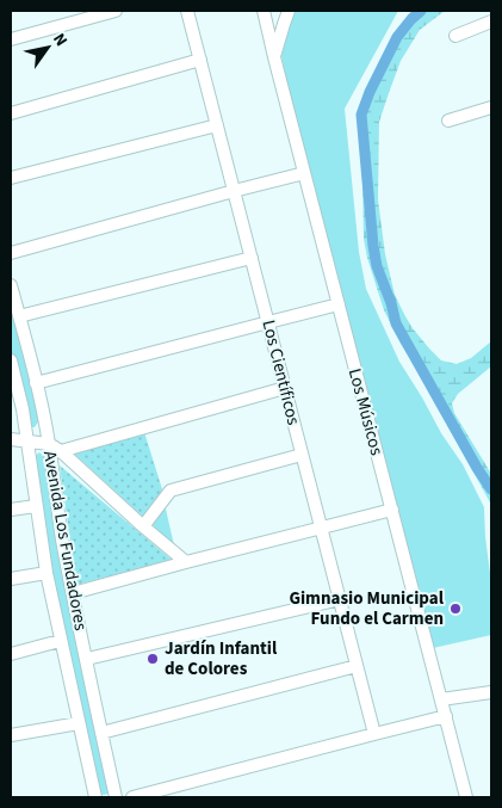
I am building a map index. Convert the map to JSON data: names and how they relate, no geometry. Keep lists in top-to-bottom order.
{
  "streets": {
    "street": ["Los Científicos", "Los Músicos", "Avenida Los Fundadores"]
  },
  "places": ["Gimnasio Municipal Fundo el Carmen", "Jardín Infantil de Colores"],
  "north": "top right"
}
